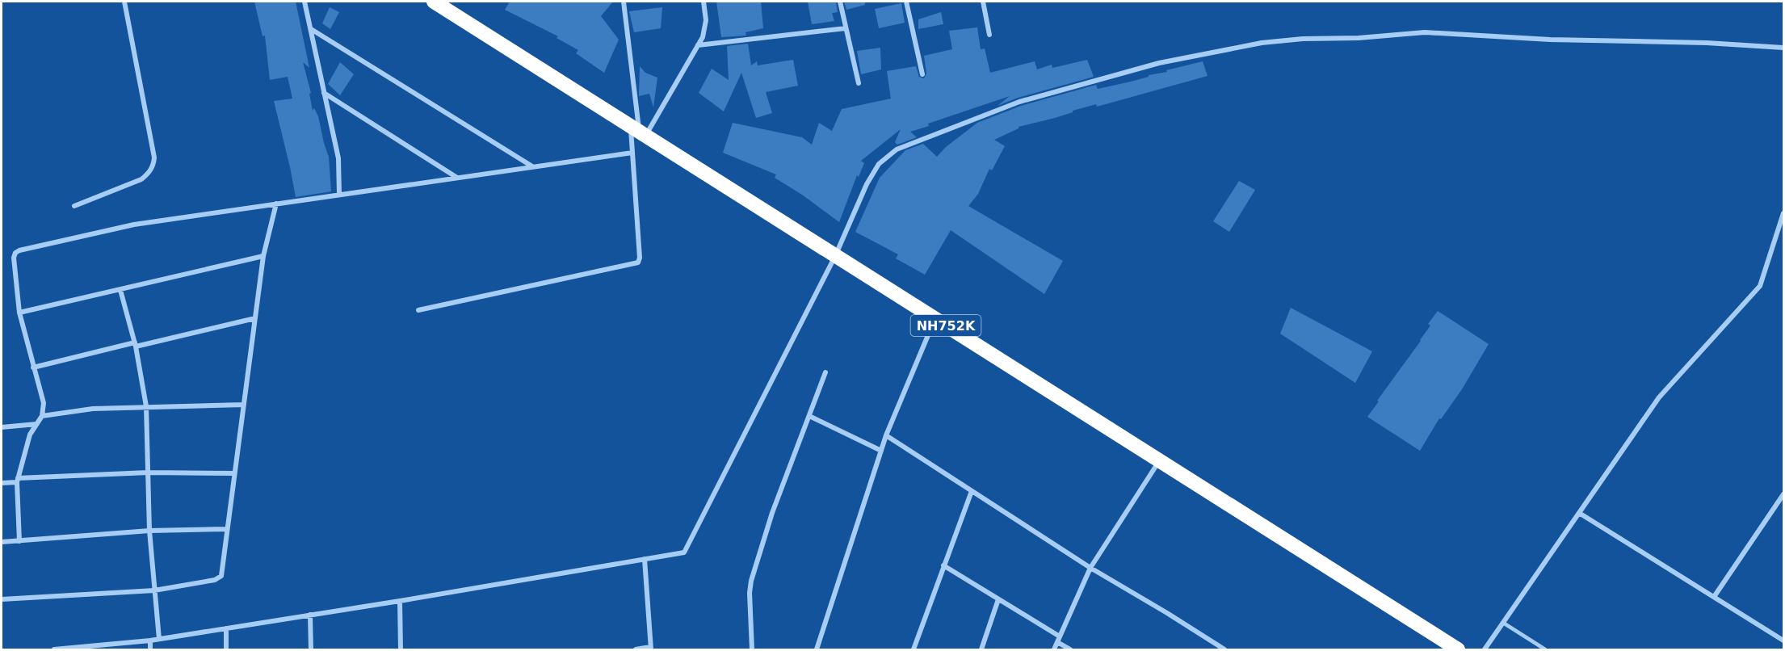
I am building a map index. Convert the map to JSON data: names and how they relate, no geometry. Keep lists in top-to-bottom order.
{
  "streets": {
    "highway": ["NH752K"]
  }
}
